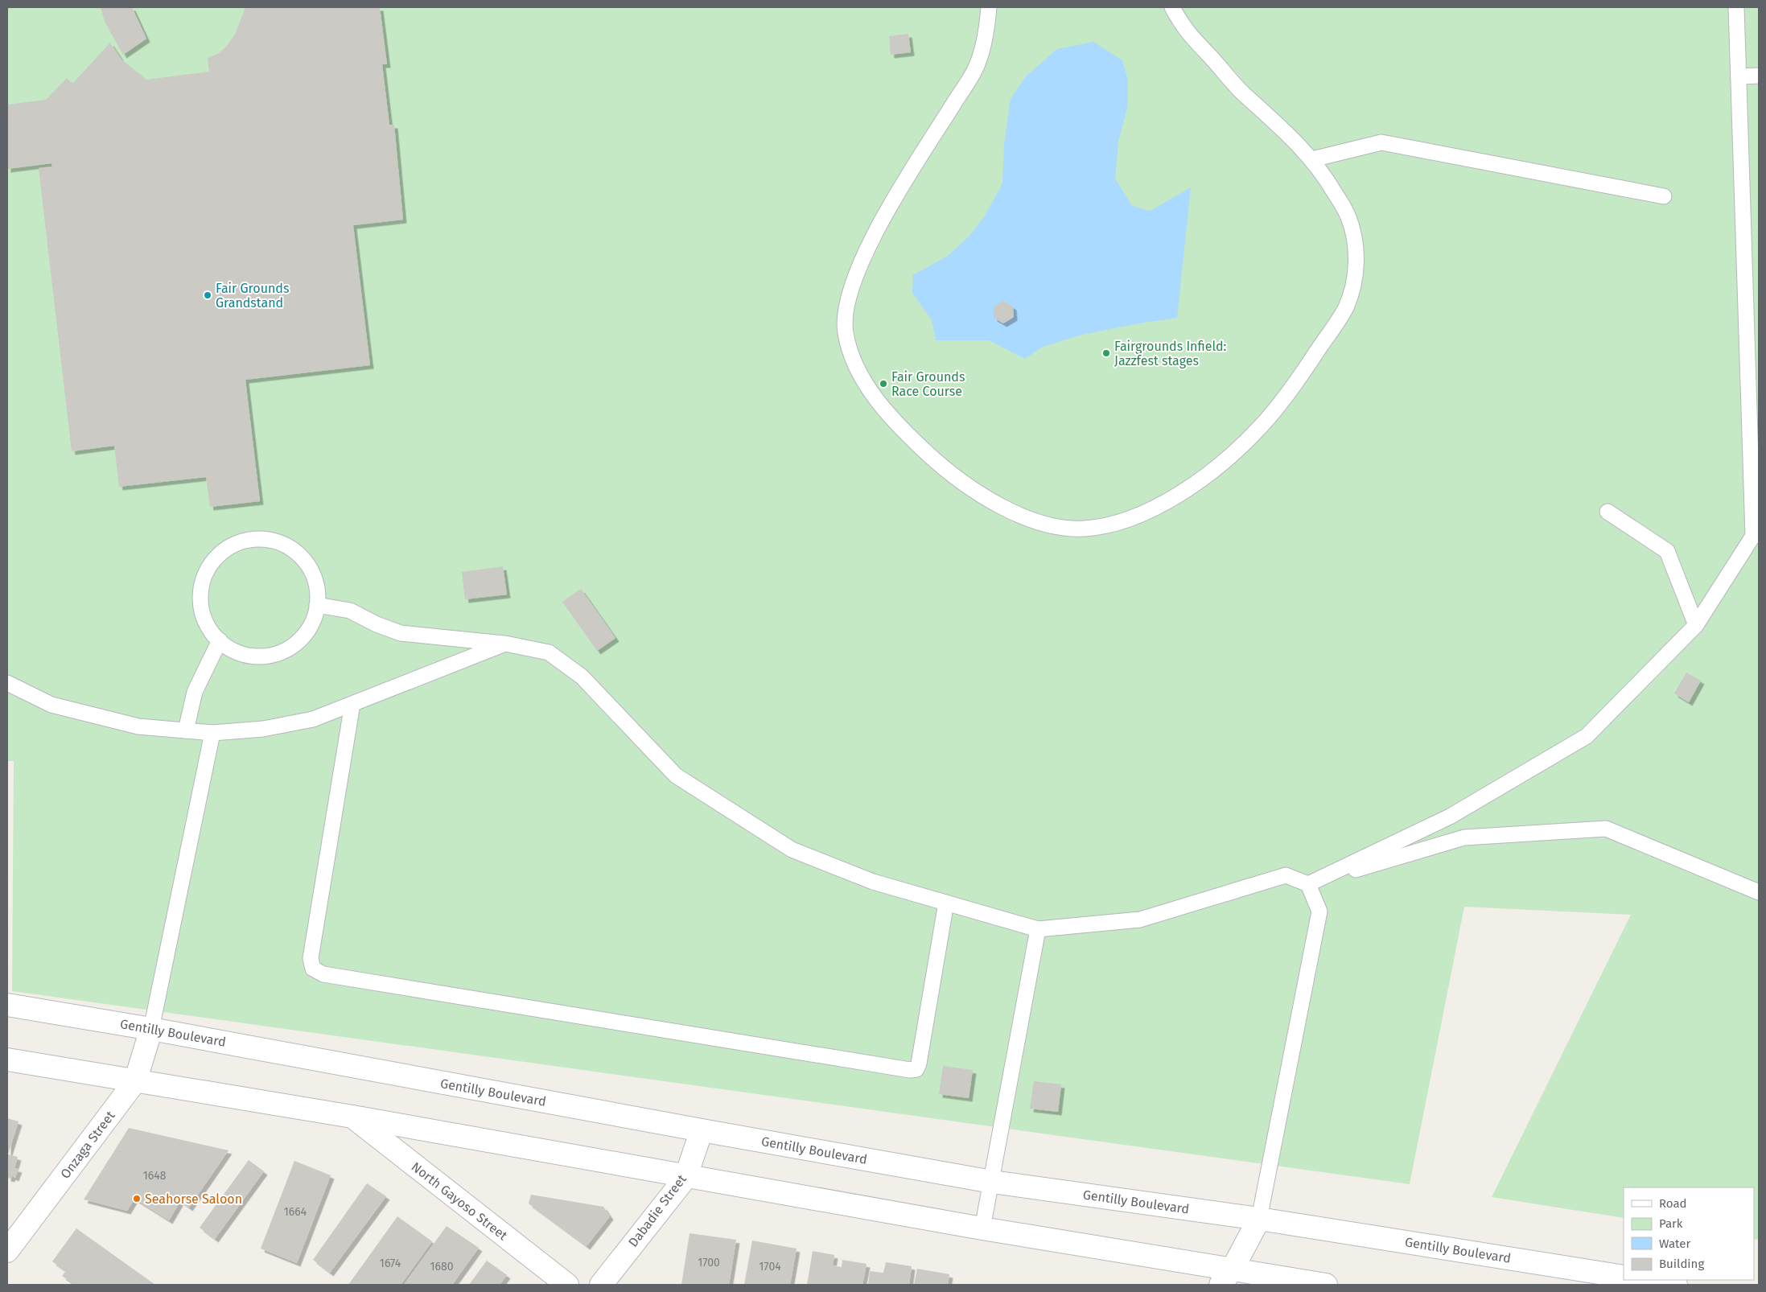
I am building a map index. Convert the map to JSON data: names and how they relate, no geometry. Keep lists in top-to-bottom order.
{
  "streets": {
    "main road": [
      "Gentilly Boulevard",
      "Onzaga Street",
      "North Gayoso Street",
      "Dabadie Street"
    ]
  },
  "crossings": [
    ["Gentilly Boulevard", "Onzaga Street"],
    ["Gentilly Boulevard", "Dabadie Street"]
  ],
  "places": [
    "Fair Grounds Grandstand",
    "Fairgrounds Infield: Jazzfest stages",
    "Fair Grounds Race Course",
    "Seahorse Saloon"
  ],
  "house_numbers": [
    "1648",
    "1664",
    "1700",
    "1674",
    "1680",
    "1704"
  ],
  "legend": [
    "Road",
    "Park",
    "Water",
    "Building"
  ]
}
